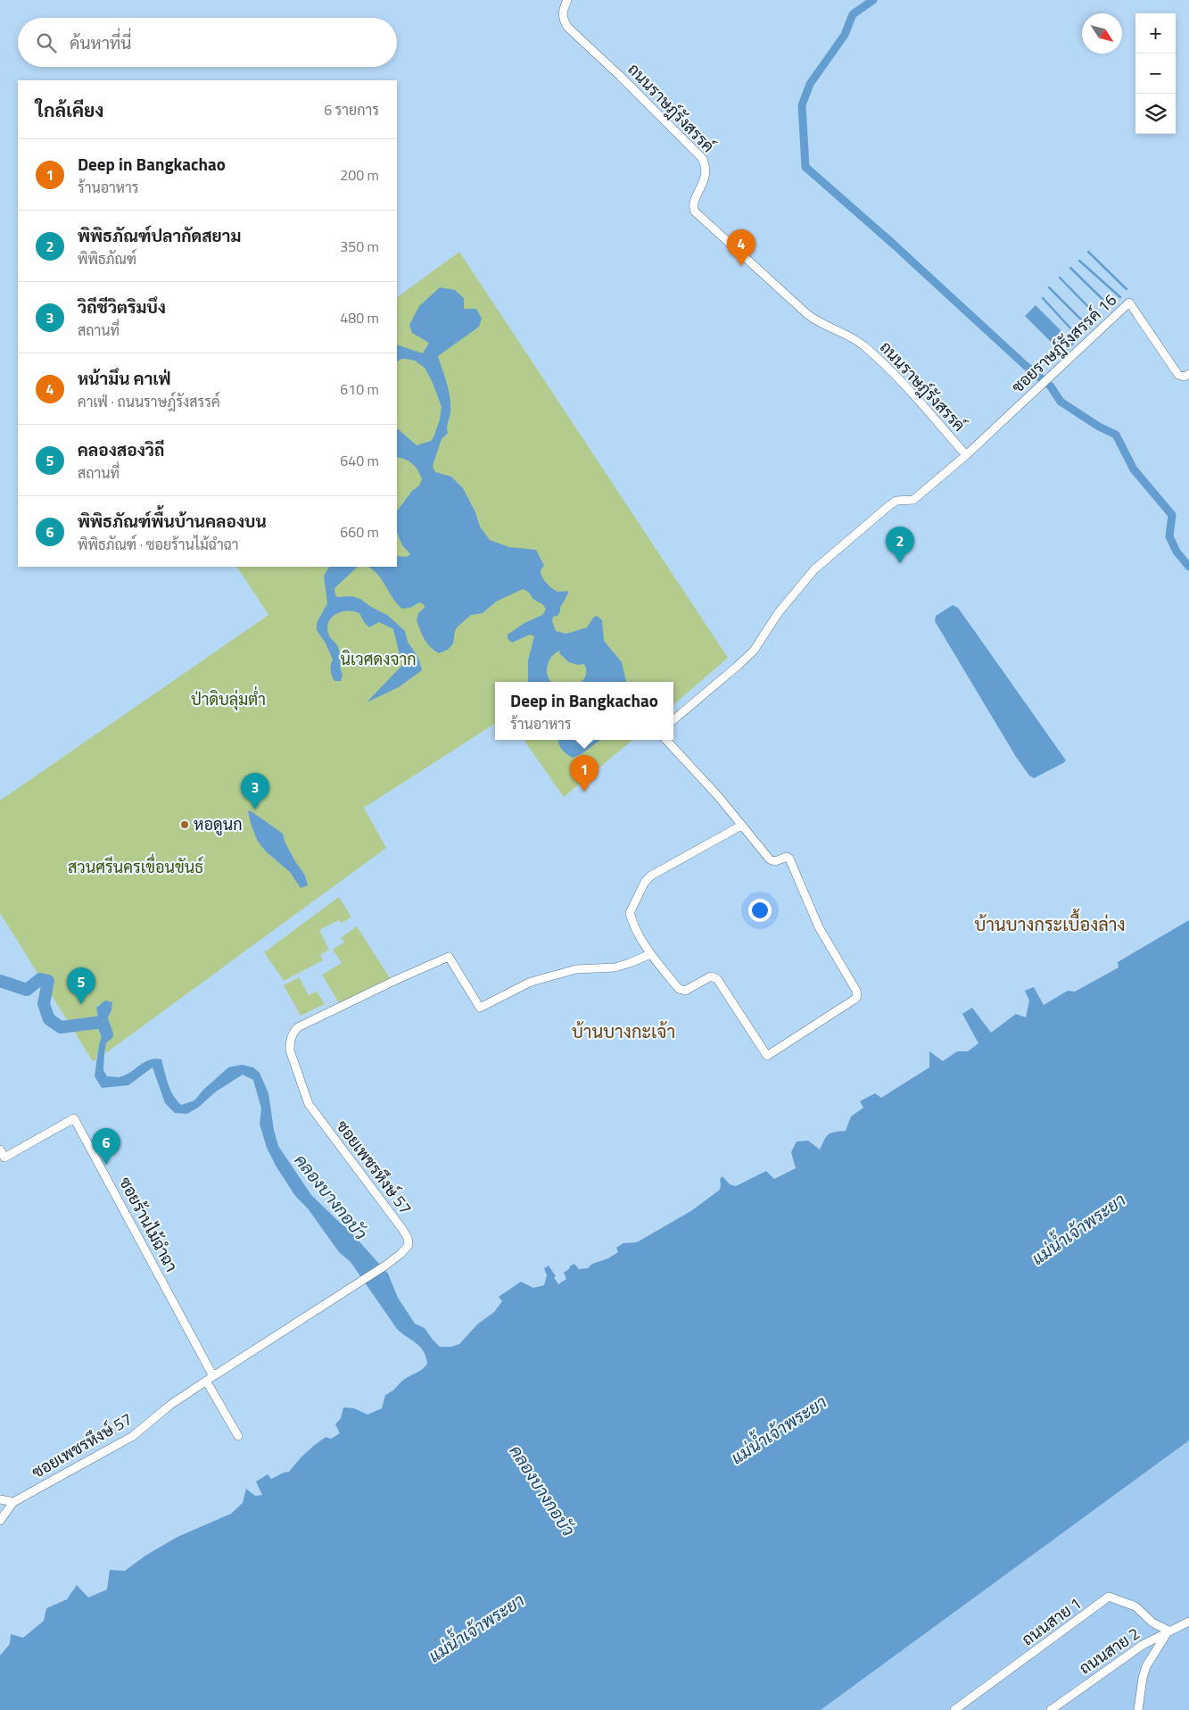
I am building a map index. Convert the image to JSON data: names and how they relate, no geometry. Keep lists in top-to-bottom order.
{
  "streets": {
    "street": [
      "ถนนราษฎ์รังสรรค์",
      "ซอยราษฎ์รังสรรค์ 16",
      "ซอยเพชรหึงษ์ 57",
      "ซอยร้านไม้ฉำฉา",
      "ถนนสาย 1",
      "ถนนสาย 2"
    ]
  },
  "crossings": [
    ["ถนนราษฎ์รังสรรค์", "ซอยราษฎ์รังสรรค์ 16"],
    ["ซอยเพชรหึงษ์ 57", "ซอยร้านไม้ฉำฉา"],
    ["ถนนสาย 1", "ถนนสาย 2"]
  ],
  "districts": ["บ้านบางกระเบื้องล่าง", "บ้านบางกะเจ้า"],
  "water": ["คลองบางกอบัว", "แม่น้ำเจ้าพระยา"],
  "parks": ["นิเวศดงจาก", "ป่าดิบลุ่มต่ำ", "สวนศรีนครเขื่อนขันธ์"],
  "places": ["หอดูนก"],
  "north": "bottom right",
  "page": {
    "map_buttons": ["+", "−"],
    "search": "ค้นหาที่นี่",
    "heading": ["ใกล้เคียง", "6 รายการ"],
    "list": [
      {
        "mark": "1",
        "name": "Deep in Bangkachao",
        "note": "ร้านอาหาร",
        "value": "200 m"
      },
      {
        "mark": "2",
        "name": "พิพิธภัณฑ์ปลากัดสยาม",
        "note": "พิพิธภัณฑ์",
        "value": "350 m"
      },
      {
        "mark": "3",
        "name": "วิถีชีวิตริมบึง",
        "note": "สถานที่",
        "value": "480 m"
      },
      {
        "mark": "4",
        "name": "หน้ามึน คาเฟ่",
        "note": "คาเฟ่ · ถนนราษฎ์รังสรรค์",
        "value": "610 m"
      },
      {
        "mark": "5",
        "name": "คลองสองวิถี",
        "note": "สถานที่",
        "value": "640 m"
      },
      {
        "mark": "6",
        "name": "พิพิธภัณฑ์พื้นบ้านคลองบน",
        "note": "พิพิธภัณฑ์ · ซอยร้านไม้ฉำฉา",
        "value": "660 m"
      }
    ],
    "pins": [
      "4",
      "2",
      "1",
      "3",
      "5",
      "6"
    ],
    "popup": ["Deep in Bangkachao", "ร้านอาหาร"]
  }
}
